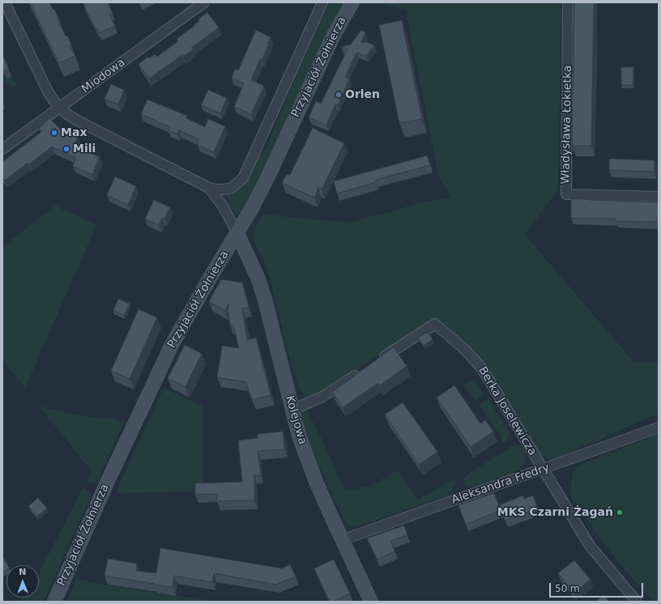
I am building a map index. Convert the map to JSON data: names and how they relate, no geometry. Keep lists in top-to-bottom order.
{
  "streets": {
    "main road": ["Przyjaciół Żołnierza", "Kolejowa"],
    "street": [
      "Miodowa",
      "Władysława Łokietka",
      "Berka Joselewicza",
      "Aleksandra Fredry"
    ]
  },
  "crossings": [
    ["Przyjaciół Żołnierza", "Kolejowa"],
    ["Berka Joselewicza", "Aleksandra Fredry"],
    ["Kolejowa", "Aleksandra Fredry"]
  ],
  "places": [
    "Orlen",
    "Max",
    "Mili",
    "MKS Czarni Żagań"
  ],
  "scale_bar": "50 m",
  "north": "top"
}
